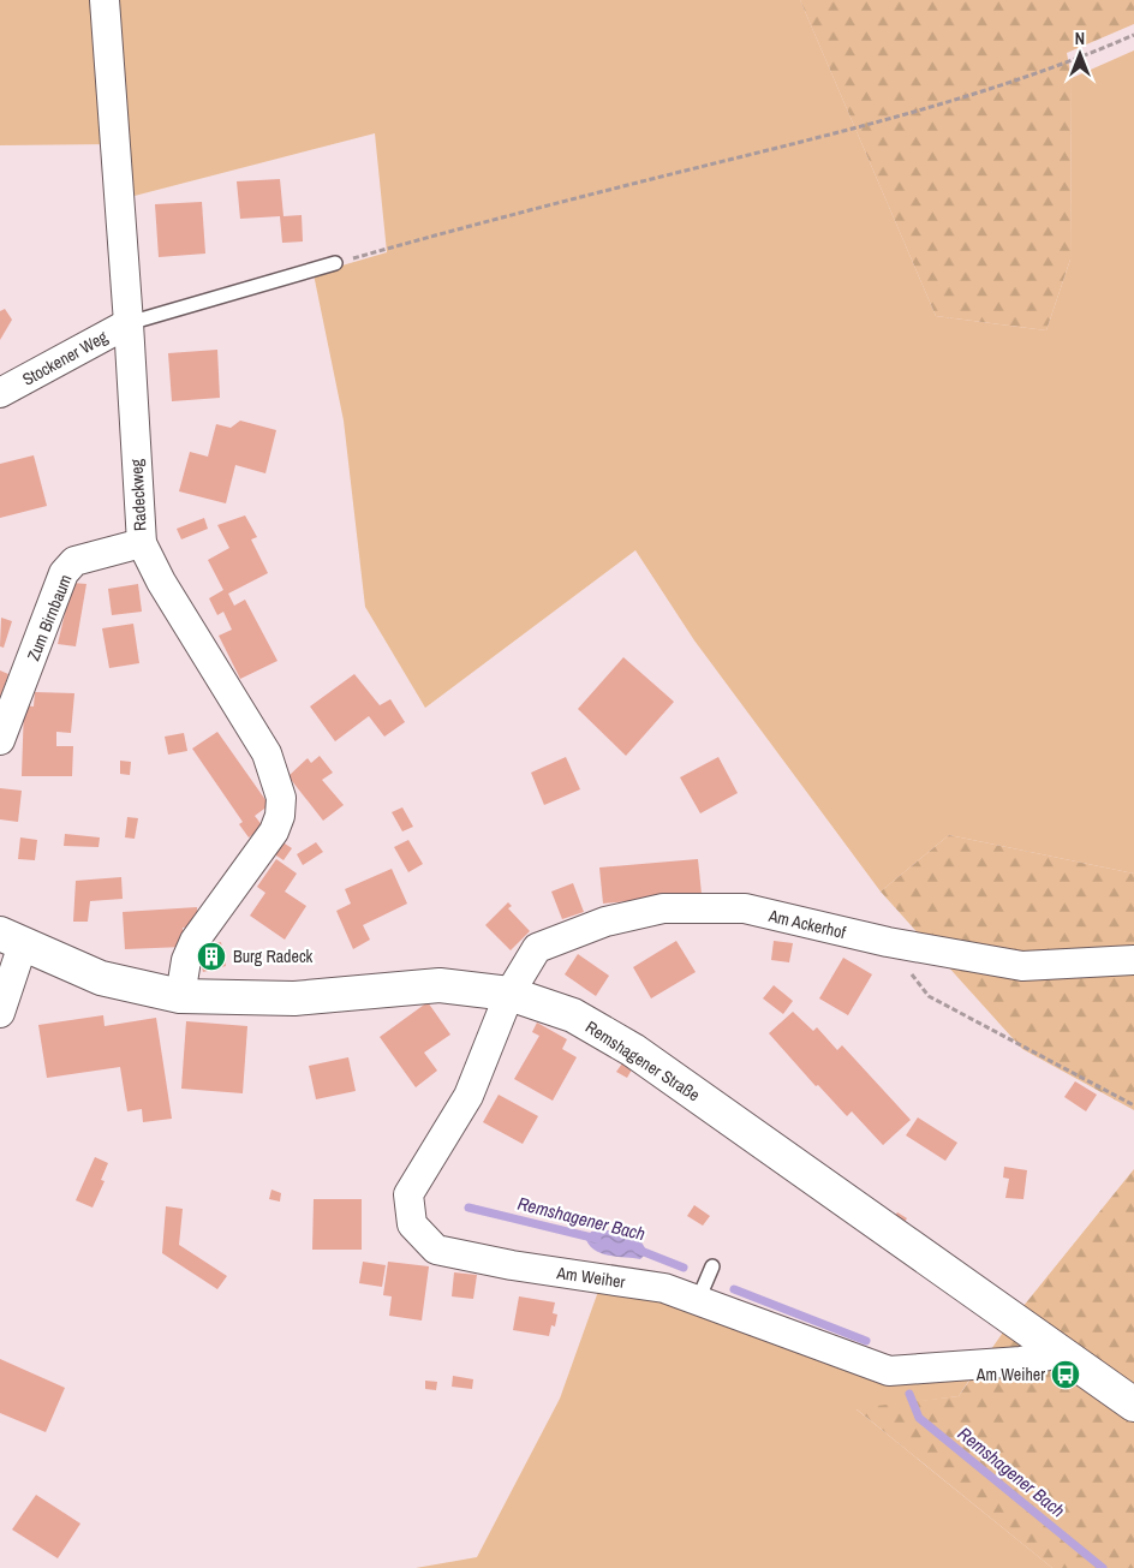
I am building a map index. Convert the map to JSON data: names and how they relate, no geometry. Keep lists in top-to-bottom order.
{
  "streets": {
    "street": [
      "Stockener Weg",
      "Radeckweg",
      "Zum Birnbaum",
      "Am Ackerhof",
      "Remshagener Straße",
      "Am Weiher"
    ]
  },
  "crossings": [
    ["Stockener Weg", "Radeckweg"],
    ["Radeckweg", "Zum Birnbaum"],
    ["Radeckweg", "Remshagener Straße"],
    ["Am Ackerhof", "Remshagener Straße"],
    ["Am Ackerhof", "Am Weiher"],
    ["Remshagener Straße", "Am Weiher"]
  ],
  "water": ["Remshagener Bach"],
  "places": {
    "building": ["Burg Radeck"],
    "bus stop": ["Am Weiher"]
  },
  "north": "top"
}
